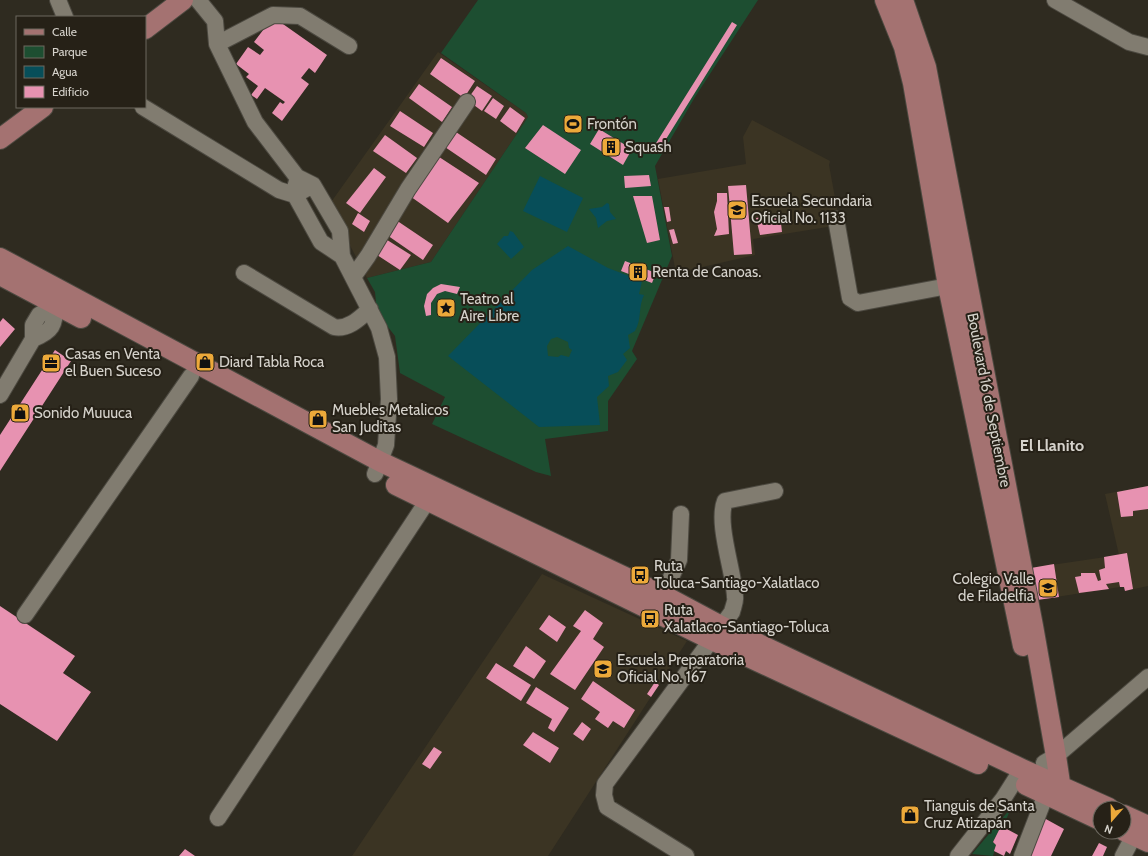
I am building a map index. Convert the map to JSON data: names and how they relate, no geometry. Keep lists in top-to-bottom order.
{
  "streets": {
    "main road": ["Boulevard 16 de Septiembre"]
  },
  "districts": ["El Llanito"],
  "places": {
    "sports": ["Frontón"],
    "building": ["Squash", "Renta de Canoas."],
    "school or university": ["Escuela Secundaria Oficial No. 1133", "Colegio Valle de Filadelfia", "Escuela Preparatoria Oficial No. 167"],
    "place": ["Teatro al Aire Libre"],
    "shop": [
      "Diard Tabla Roca",
      "Sonido Muuuca",
      "Muebles Metalicos San Juditas",
      "Tianguis de Santa Cruz Atizapán"
    ],
    "office": ["Casas en Venta el Buen Suceso"],
    "bus stop": ["Ruta Toluca-Santiago-Xalatlaco", "Ruta Xalatlaco-Santiago-Toluca"]
  },
  "legend": [
    "Calle",
    "Parque",
    "Agua",
    "Edificio"
  ],
  "north": "bottom"
}
